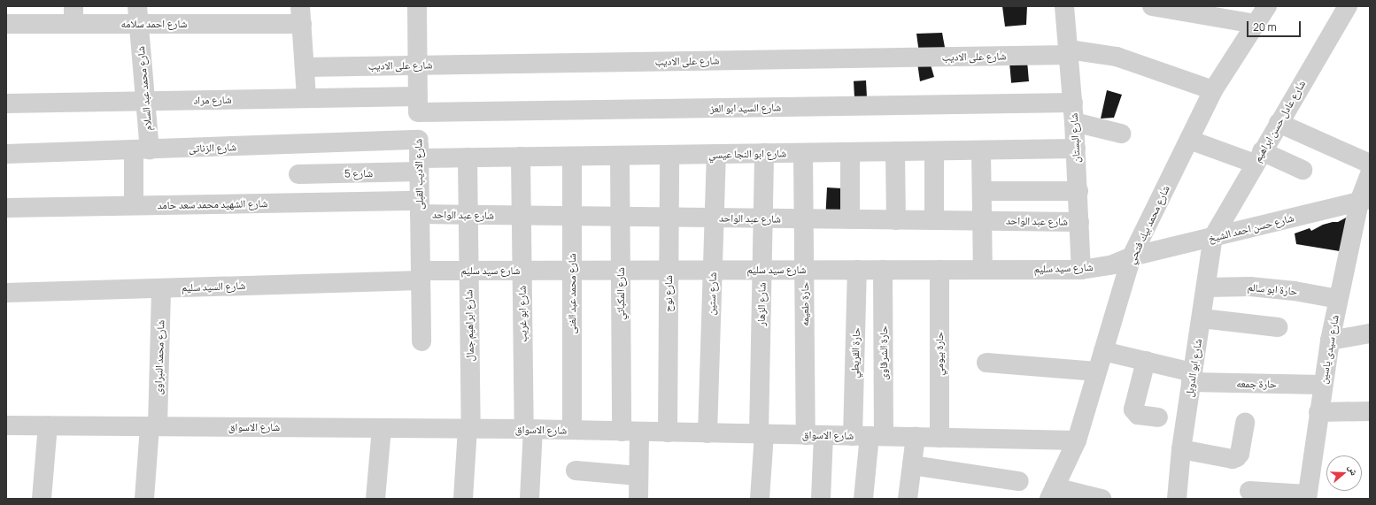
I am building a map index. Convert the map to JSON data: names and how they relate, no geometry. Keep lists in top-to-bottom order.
{
  "streets": {
    "street": [
      "شارع احمد سلامه",
      "شارع على الاديب",
      "شارع محمد عبد السلام",
      "شارع مراد",
      "شارع السيد ابو العز",
      "شارع عادل حسن ابراهيم",
      "شارع البستان",
      "شارع الزناتى",
      "شارع ابو النجا عيسي",
      "شارع 5",
      "شارع الاديب القبلى",
      "شارع الشهيد محمد سعد حامد",
      "شارع عبد الواحد",
      "شارع محمد بيك فتحي",
      "شارع حسن احمد الشيخ",
      "شارع سيد سليم",
      "شارع السيد سليم",
      "حارة ابو سالم",
      "شارع محمد عبد الغنى",
      "شارع المكباتي",
      "شارع نوح",
      "شارع ستين",
      "شارع الزهار",
      "حارة طعيمه",
      "شارع ابو غريب",
      "شارع ابراهيم جمال",
      "شارع سيدى ياسين",
      "حارة القريطي",
      "حارة الشرقاوى",
      "حارة بيومي",
      "شارع محمد النبراوى",
      "شارع ابو الدوبل",
      "حارة جمعه",
      "شارع الاسواق"
    ]
  },
  "crossings": [
    ["شارع احمد سلامه", "شارع محمد عبد السلام"],
    ["شارع على الاديب", "شارع البستان"],
    ["شارع على الاديب", "شارع الاديب القبلى"],
    ["شارع على الاديب", "شارع محمد بيك فتحي"],
    ["شارع محمد عبد السلام", "شارع مراد"],
    ["شارع محمد عبد السلام", "شارع الزناتى"],
    ["شارع محمد عبد السلام", "شارع الشهيد محمد سعد حامد"],
    ["شارع مراد", "شارع السيد ابو العز"],
    ["شارع مراد", "شارع الاديب القبلى"],
    ["شارع السيد ابو العز", "شارع البستان"],
    ["شارع السيد ابو العز", "شارع الاديب القبلى"],
    ["شارع عادل حسن ابراهيم", "شارع حسن احمد الشيخ"],
    ["شارع عادل حسن ابراهيم", "شارع ابو الدوبل"],
    ["شارع البستان", "شارع ابو النجا عيسي"],
    ["شارع البستان", "شارع عبد الواحد"],
    ["شارع البستان", "شارع سيد سليم"],
    ["شارع الزناتى", "شارع ابو النجا عيسي"],
    ["شارع الزناتى", "شارع 5"],
    ["شارع الزناتى", "شارع الاديب القبلى"],
    ["شارع ابو النجا عيسي", "شارع 5"],
    ["شارع ابو النجا عيسي", "شارع الاديب القبلى"],
    ["شارع ابو النجا عيسي", "شارع محمد عبد الغنى"],
    ["شارع ابو النجا عيسي", "شارع المكباتي"],
    ["شارع ابو النجا عيسي", "شارع نوح"],
    ["شارع ابو النجا عيسي", "شارع ستين"],
    ["شارع ابو النجا عيسي", "شارع الزهار"],
    ["شارع ابو النجا عيسي", "حارة طعيمه"],
    ["شارع ابو النجا عيسي", "شارع ابو غريب"],
    ["شارع ابو النجا عيسي", "شارع ابراهيم جمال"],
    ["شارع 5", "شارع الاديب القبلى"],
    ["شارع الاديب القبلى", "شارع الشهيد محمد سعد حامد"],
    ["شارع الاديب القبلى", "شارع عبد الواحد"],
    ["شارع الاديب القبلى", "شارع سيد سليم"],
    ["شارع الاديب القبلى", "شارع السيد سليم"],
    ["شارع الشهيد محمد سعد حامد", "شارع عبد الواحد"],
    ["شارع عبد الواحد", "شارع محمد عبد الغنى"],
    ["شارع عبد الواحد", "شارع المكباتي"],
    ["شارع عبد الواحد", "شارع نوح"],
    ["شارع عبد الواحد", "شارع ستين"],
    ["شارع عبد الواحد", "شارع الزهار"],
    ["شارع عبد الواحد", "حارة طعيمه"],
    ["شارع عبد الواحد", "شارع ابو غريب"],
    ["شارع عبد الواحد", "شارع ابراهيم جمال"],
    ["شارع محمد بيك فتحي", "شارع حسن احمد الشيخ"],
    ["شارع محمد بيك فتحي", "شارع سيد سليم"],
    ["شارع محمد بيك فتحي", "حارة جمعه"],
    ["شارع محمد بيك فتحي", "شارع الاسواق"],
    ["شارع حسن احمد الشيخ", "شارع سيد سليم"],
    ["شارع حسن احمد الشيخ", "شارع سيدى ياسين"],
    ["شارع حسن احمد الشيخ", "شارع ابو الدوبل"],
    ["شارع سيد سليم", "شارع السيد سليم"],
    ["شارع سيد سليم", "شارع محمد عبد الغنى"],
    ["شارع سيد سليم", "شارع المكباتي"],
    ["شارع سيد سليم", "شارع نوح"],
    ["شارع سيد سليم", "شارع ستين"],
    ["شارع سيد سليم", "شارع الزهار"],
    ["شارع سيد سليم", "حارة طعيمه"],
    ["شارع سيد سليم", "شارع ابو غريب"],
    ["شارع سيد سليم", "شارع ابراهيم جمال"],
    ["شارع سيد سليم", "حارة القريطي"],
    ["شارع سيد سليم", "حارة الشرقاوى"],
    ["شارع سيد سليم", "حارة بيومي"],
    ["شارع السيد سليم", "شارع محمد النبراوى"],
    ["حارة ابو سالم", "شارع سيدى ياسين"],
    ["حارة ابو سالم", "شارع ابو الدوبل"],
    ["شارع محمد عبد الغنى", "شارع الاسواق"],
    ["شارع المكباتي", "شارع الاسواق"],
    ["شارع نوح", "شارع الاسواق"],
    ["شارع ستين", "شارع الاسواق"],
    ["شارع الزهار", "شارع الاسواق"],
    ["حارة طعيمه", "شارع الاسواق"],
    ["شارع ابو غريب", "شارع الاسواق"],
    ["شارع ابراهيم جمال", "شارع الاسواق"],
    ["شارع سيدى ياسين", "حارة جمعه"],
    ["حارة القريطي", "حارة الشرقاوى"],
    ["حارة القريطي", "شارع الاسواق"],
    ["حارة الشرقاوى", "شارع الاسواق"],
    ["حارة بيومي", "شارع الاسواق"],
    ["شارع محمد النبراوى", "شارع الاسواق"],
    ["شارع ابو الدوبل", "حارة جمعه"]
  ],
  "scale_bar": "20 m",
  "north": "right"
}
